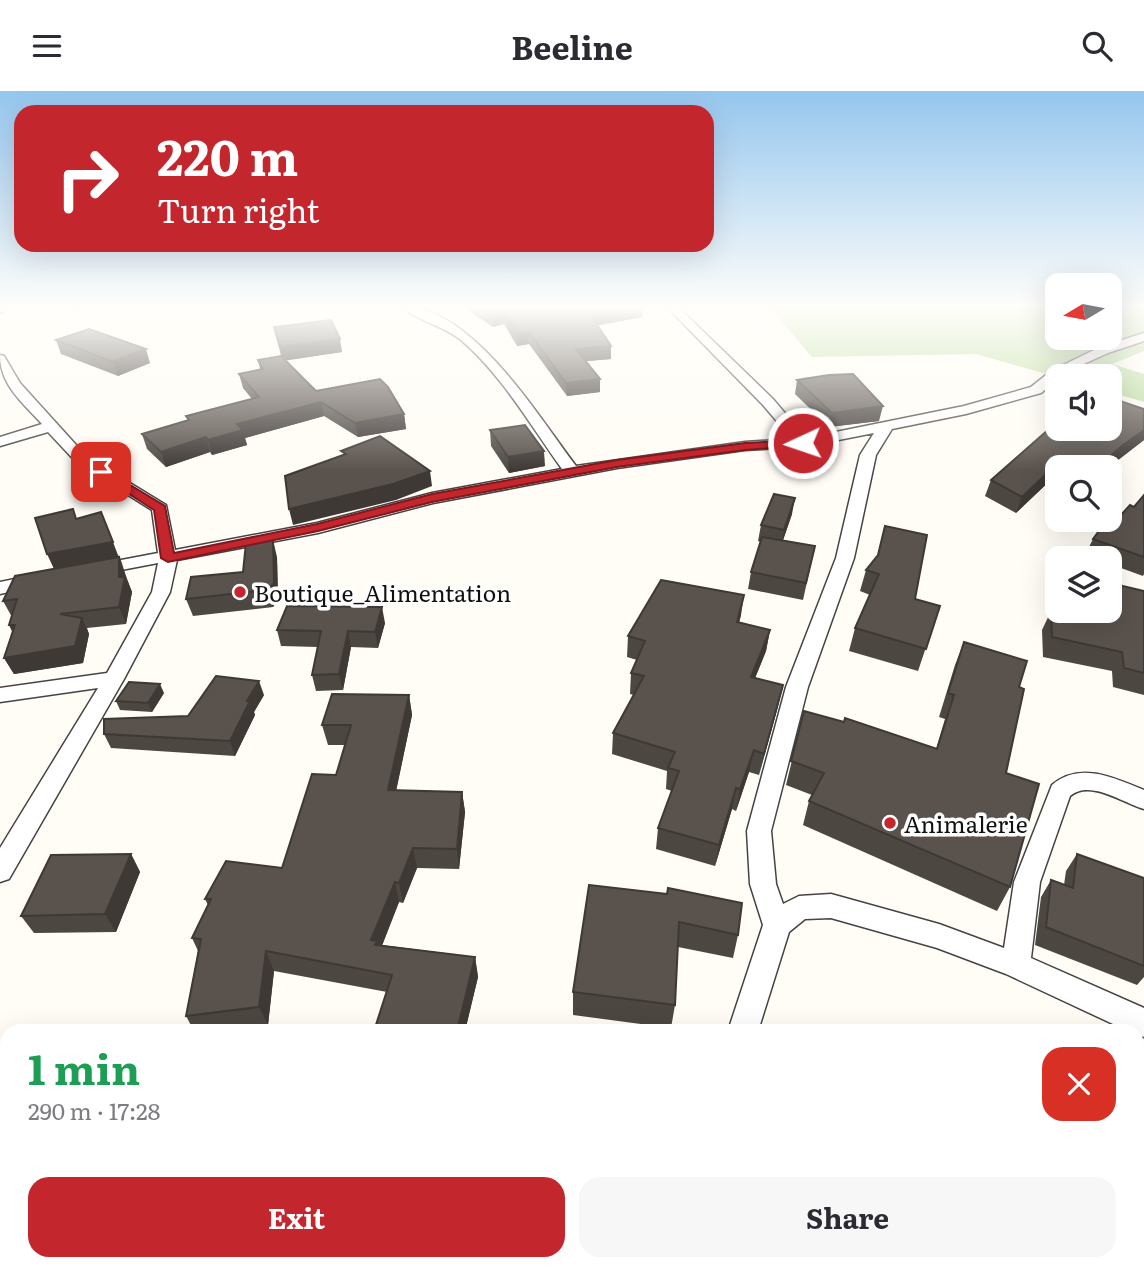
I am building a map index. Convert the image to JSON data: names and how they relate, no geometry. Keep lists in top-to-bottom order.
{
  "places": ["Boutique_Alimentation", "Animalerie"],
  "north": "left",
  "page": {
    "header": "Beeline",
    "turn": ["220 m", "Turn right"],
    "heading": ["1 min", "290 m · 17:28"],
    "buttons": ["Exit", "Share"]
  }
}
